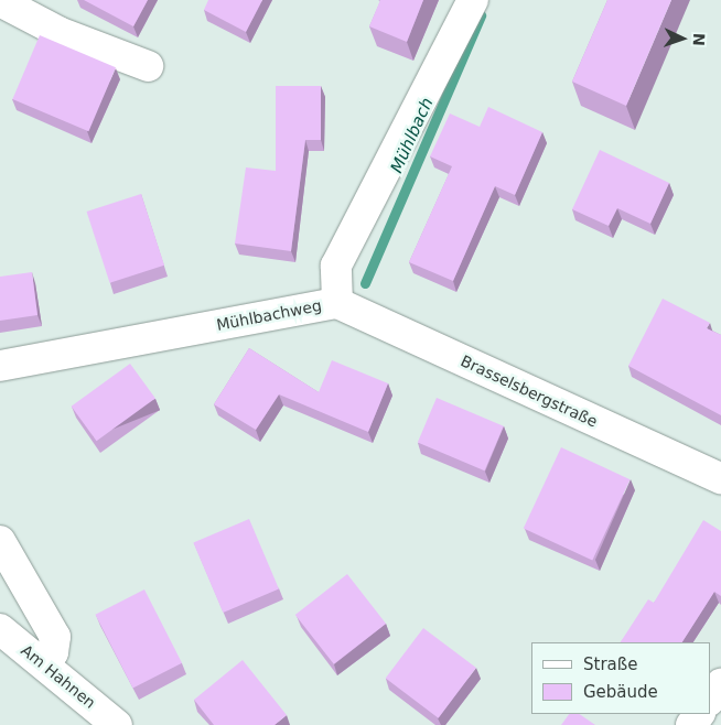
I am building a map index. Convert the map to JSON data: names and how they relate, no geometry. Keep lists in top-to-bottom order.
{
  "streets": {
    "street": ["Mühlbachweg", "Brasselsbergstraße", "Am Hahnen"]
  },
  "crossings": [
    ["Mühlbachweg", "Brasselsbergstraße"]
  ],
  "water": ["Mühlbach"],
  "legend": ["Straße", "Gebäude"],
  "north": "right"
}
